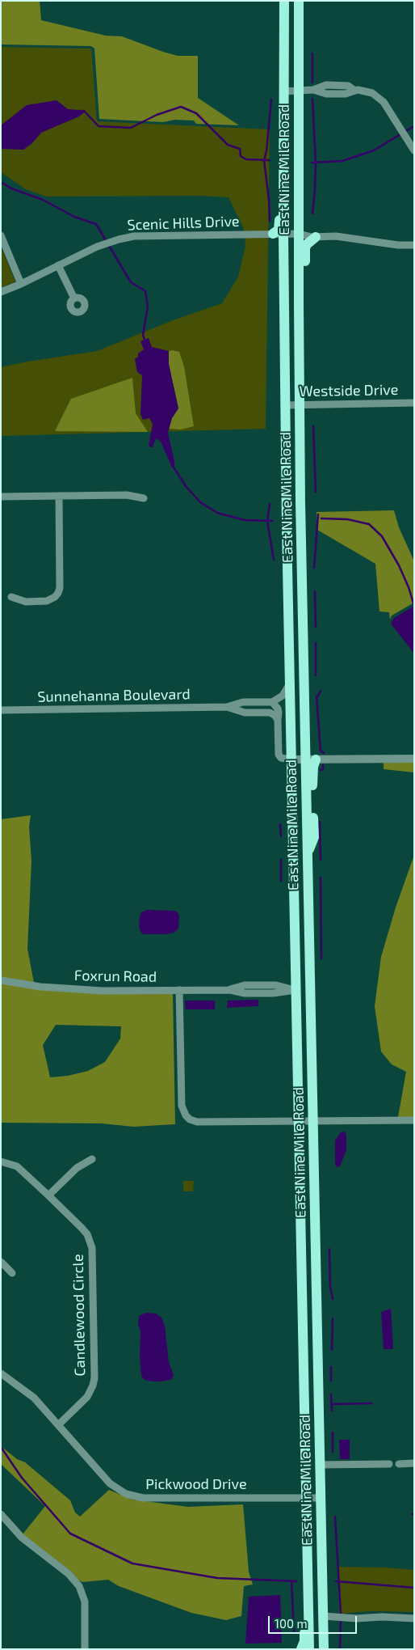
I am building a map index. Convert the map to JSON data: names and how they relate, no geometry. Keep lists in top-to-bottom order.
{
  "streets": {
    "main road": ["East Nine Mile Road"],
    "street": [
      "Scenic Hills Drive",
      "Westside Drive",
      "Sunnehanna Boulevard",
      "Foxrun Road",
      "Candlewood Circle",
      "Pickwood Drive"
    ]
  },
  "crossings": [
    ["East Nine Mile Road", "Scenic Hills Drive"],
    ["East Nine Mile Road", "Westside Drive"],
    ["East Nine Mile Road", "Foxrun Road"],
    ["East Nine Mile Road", "Pickwood Drive"],
    ["Candlewood Circle", "Pickwood Drive"]
  ],
  "scale_bar": "100 m"
}
